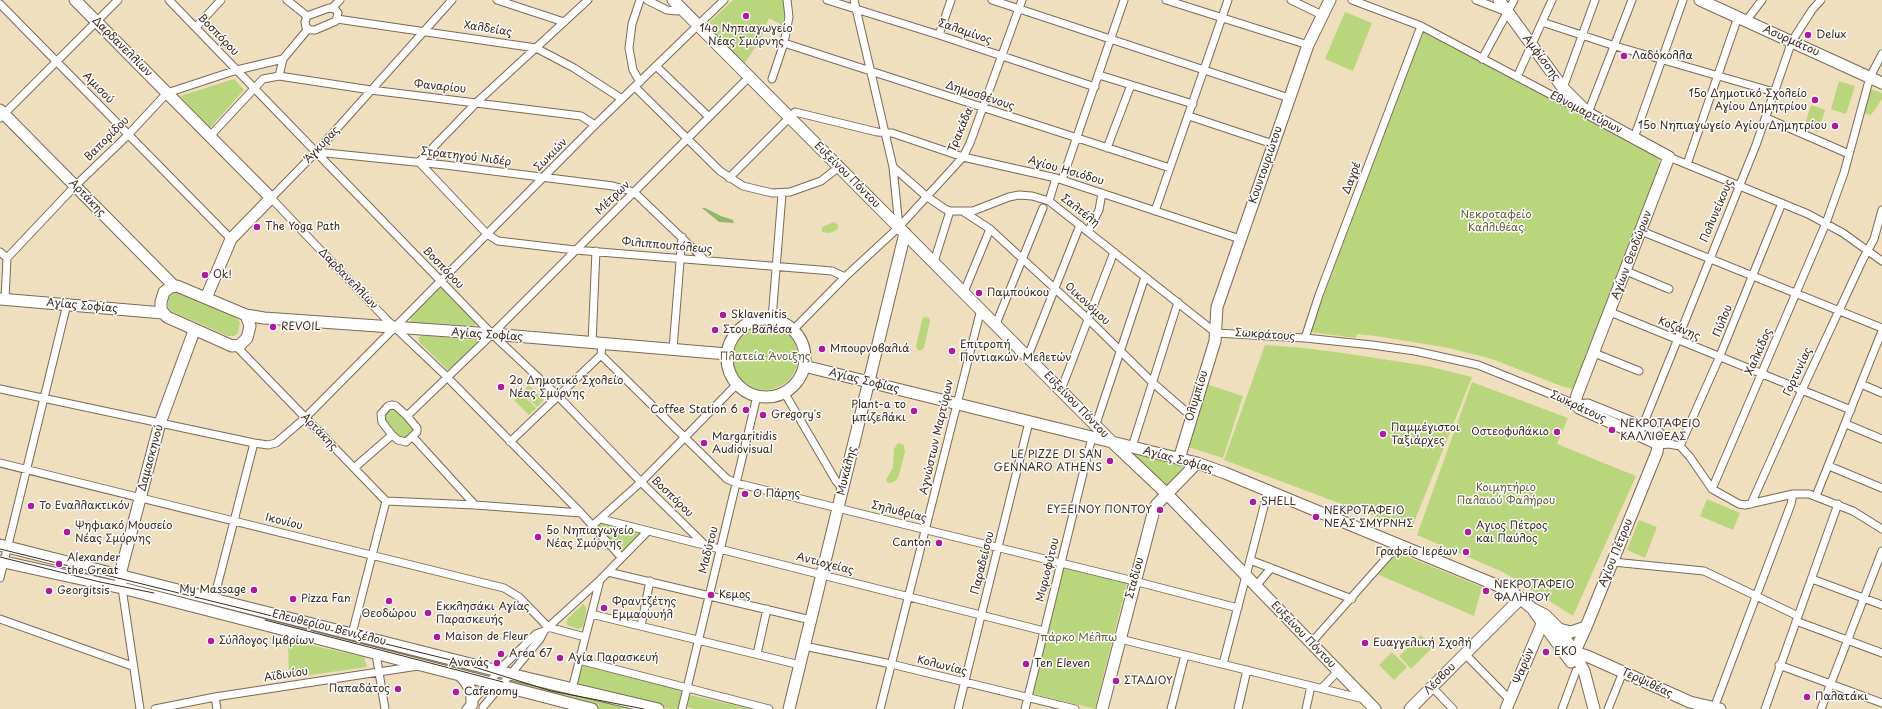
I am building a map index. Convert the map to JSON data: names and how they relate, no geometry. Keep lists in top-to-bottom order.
{
  "streets": {
    "street": [
      "Χαλδείας",
      "Σαλαμίνος",
      "Βοσπόρου",
      "Ασυρμάτου",
      "Δαρδανελλίων",
      "Αμφίσσης",
      "Φαναρίου",
      "Αμισού",
      "Δημοσθένους",
      "Εθνομαρτύρων",
      "Τρακάδα",
      "Βαπορίδου",
      "Άγκυρας",
      "Σωκιών",
      "Στρατηγού Νιδέρ",
      "Κουντουριώτου",
      "Αγίου Ησιόδου",
      "Ευξείνου Πόντου",
      "Δαγρέ",
      "Αρτάκης",
      "Μέτρων",
      "Σαλτέλη",
      "Πολυνείκους",
      "Φιλιππουπόλεως",
      "Αγίων Θεοδώρων",
      "Οικονόμου",
      "Αγίας Σοφίας",
      "Πύλου",
      "Κοζάνης",
      "Σωκράτους",
      "Χαλκίδος",
      "Γορτυνίας",
      "Ολυμπίου",
      "Αγνώστων Μαρτύρων",
      "Δαμασκηνού",
      "Μυκάλης",
      "Σηλυβρίας",
      "Ικονίου",
      "Μαδύτου",
      "Αγίου Πέτρου",
      "Παραδείσου",
      "Αντιοχείας",
      "Μυριοφύτου",
      "Σταδίου",
      "Ελευθερίου Βενιζέλου",
      "Κολωνίας",
      "Ψαρών",
      "Αϊδινίου",
      "Λέσβου",
      "Τερψιθέας"
    ]
  },
  "crossings": [
    ["Χαλδείας", "Άγκυρας"],
    ["Χαλδείας", "Σωκιών"],
    ["Σαλαμίνος", "Τρακάδα"],
    ["Βοσπόρου", "Βαπορίδου"],
    ["Βοσπόρου", "Άγκυρας"],
    ["Βοσπόρου", "Σωκιών"],
    ["Βοσπόρου", "Στρατηγού Νιδέρ"],
    ["Βοσπόρου", "Μέτρων"],
    ["Βοσπόρου", "Αγίας Σοφίας"],
    ["Βοσπόρου", "Αντιοχείας"],
    ["Ασυρμάτου", "Πολυνείκους"],
    ["Ασυρμάτου", "Χαλκίδος"],
    ["Δαρδανελλίων", "Βαπορίδου"],
    ["Δαρδανελλίων", "Άγκυρας"],
    ["Δαρδανελλίων", "Σωκιών"],
    ["Δαρδανελλίων", "Μέτρων"],
    ["Δαρδανελλίων", "Αγίας Σοφίας"],
    ["Αμφίσσης", "Εθνομαρτύρων"],
    ["Φαναρίου", "Άγκυρας"],
    ["Φαναρίου", "Σωκιών"],
    ["Αμισού", "Βαπορίδου"],
    ["Αμισού", "Άγκυρας"],
    ["Δημοσθένους", "Τρακάδα"],
    ["Εθνομαρτύρων", "Δαγρέ"],
    ["Εθνομαρτύρων", "Πολυνείκους"],
    ["Εθνομαρτύρων", "Αγίων Θεοδώρων"],
    ["Εθνομαρτύρων", "Πύλου"],
    ["Εθνομαρτύρων", "Χαλκίδος"],
    ["Εθνομαρτύρων", "Γορτυνίας"],
    ["Τρακάδα", "Αγίου Ησιόδου"],
    ["Τρακάδα", "Ευξείνου Πόντου"],
    ["Τρακάδα", "Σαλτέλη"],
    ["Τρακάδα", "Φιλιππουπόλεως"],
    ["Τρακάδα", "Αγίας Σοφίας"],
    ["Τρακάδα", "Μυκάλης"],
    ["Τρακάδα", "Μαδύτου"],
    ["Βαπορίδου", "Αρτάκης"],
    ["Άγκυρας", "Στρατηγού Νιδέρ"],
    ["Άγκυρας", "Αγίας Σοφίας"],
    ["Σωκιών", "Στρατηγού Νιδέρ"],
    ["Σωκιών", "Ευξείνου Πόντου"],
    ["Σωκιών", "Αρτάκης"],
    ["Σωκιών", "Φιλιππουπόλεως"],
    ["Σωκιών", "Αγίας Σοφίας"],
    ["Σωκιών", "Δαμασκηνού"],
    ["Στρατηγού Νιδέρ", "Μέτρων"],
    ["Στρατηγού Νιδέρ", "Φιλιππουπόλεως"],
    ["Κουντουριώτου", "Αγίου Ησιόδου"],
    ["Κουντουριώτου", "Σαλτέλη"],
    ["Κουντουριώτου", "Σωκράτους"],
    ["Κουντουριώτου", "Ολυμπίου"],
    ["Αγίου Ησιόδου", "Ευξείνου Πόντου"],
    ["Ευξείνου Πόντου", "Μέτρων"],
    ["Ευξείνου Πόντου", "Αγίας Σοφίας"],
    ["Ευξείνου Πόντου", "Αγνώστων Μαρτύρων"],
    ["Ευξείνου Πόντου", "Μυκάλης"],
    ["Ευξείνου Πόντου", "Σταδίου"],
    ["Δαγρέ", "Σωκράτους"],
    ["Αρτάκης", "Αγίας Σοφίας"],
    ["Μέτρων", "Φιλιππουπόλεως"],
    ["Μέτρων", "Αγίας Σοφίας"],
    ["Σαλτέλη", "Οικονόμου"],
    ["Σαλτέλη", "Σωκράτους"],
    ["Σαλτέλη", "Ολυμπίου"],
    ["Πολυνείκους", "Κοζάνης"],
    ["Πολυνείκους", "Σωκράτους"],
    ["Αγίων Θεοδώρων", "Κοζάνης"],
    ["Αγίων Θεοδώρων", "Σωκράτους"],
    ["Οικονόμου", "Ολυμπίου"],
    ["Αγίας Σοφίας", "Ολυμπίου"],
    ["Αγίας Σοφίας", "Αγνώστων Μαρτύρων"],
    ["Αγίας Σοφίας", "Μυκάλης"],
    ["Αγίας Σοφίας", "Σηλυβρίας"],
    ["Αγίας Σοφίας", "Μαδύτου"],
    ["Αγίας Σοφίας", "Αγίου Πέτρου"],
    ["Αγίας Σοφίας", "Παραδείσου"],
    ["Αγίας Σοφίας", "Μυριοφύτου"],
    ["Αγίας Σοφίας", "Σταδίου"],
    ["Αγίας Σοφίας", "Ψαρών"],
    ["Αγίας Σοφίας", "Λέσβου"],
    ["Αγίας Σοφίας", "Τερψιθέας"],
    ["Πύλου", "Κοζάνης"],
    ["Πύλου", "Σωκράτους"],
    ["Κοζάνης", "Χαλκίδος"],
    ["Κοζάνης", "Γορτυνίας"],
    ["Σωκράτους", "Ολυμπίου"],
    ["Σωκράτους", "Αγίου Πέτρου"],
    ["Αγνώστων Μαρτύρων", "Σηλυβρίας"],
    ["Αγνώστων Μαρτύρων", "Αντιοχείας"],
    ["Αγνώστων Μαρτύρων", "Κολωνίας"],
    ["Δαμασκηνού", "Ικονίου"],
    ["Δαμασκηνού", "Ελευθερίου Βενιζέλου"],
    ["Μυκάλης", "Σηλυβρίας"],
    ["Μυκάλης", "Αντιοχείας"],
    ["Μυκάλης", "Κολωνίας"],
    ["Σηλυβρίας", "Μαδύτου"],
    ["Σηλυβρίας", "Παραδείσου"],
    ["Σηλυβρίας", "Μυριοφύτου"],
    ["Σηλυβρίας", "Σταδίου"],
    ["Μαδύτου", "Αντιοχείας"],
    ["Αγίου Πέτρου", "Τερψιθέας"],
    ["Παραδείσου", "Αντιοχείας"],
    ["Παραδείσου", "Κολωνίας"],
    ["Αντιοχείας", "Μυριοφύτου"],
    ["Μυριοφύτου", "Κολωνίας"],
    ["Ελευθερίου Βενιζέλου", "Αϊδινίου"]
  ],
  "parks": [
    "Νεκροταφείο Καλλιθέας",
    "Πλατεία Άνοιξης",
    "Κοιμητήριο Παλαιού Φαλήρου",
    "πάρκο Μέλπω"
  ],
  "places": [
    "14ο Νηπιαγωγείο Νέας Σμύρνης",
    "Delux",
    "Λαδόκολλα",
    "15ο Δημοτικό Σχολείο Αγίου Δημητρίου",
    "15ο Νηπιαγωγείο Αγίου Δημητρίου",
    "The Yoga Path",
    "Ok!",
    "Παμπούκου",
    "Sklavenitis",
    "REVOIL",
    "Στου Βαλέσα",
    "Μπουρνοβαλιά",
    "Επιτροπή Ποντιακών Μελετών",
    "2ο Δημοτικό Σχολείο Νέας Σμύρνης",
    "Coffee Station 6",
    "Plant-a το μπιζελάκι",
    "Gregory's",
    "ΝΕΚΡΟΤΑΦΕΙΟ ΚΑΛΛΙΘΕΑΣ",
    "Οστεοφυλάκιο",
    "Παμμέγιστοι Ταξιάρχες",
    "Margaritidis Audiovisual",
    "LE PIZZE DI SAN GENNARO ATHENS",
    "Ο Πάρης",
    "SHELL",
    "Το Εναλλακτικόν",
    "ΕΥΞΕΙΝΟΥ ΠΟΝΤΟΥ",
    "ΝΕΚΡΟΤΑΦΕΙΟ ΝΕΑΣ ΣΜΥΡΝΗΣ",
    "Ψηφιακό Μουσείο Νέας Σμύρνης",
    "Αγιος Πέτρος και Παύλος",
    "5ο Νηπιαγωγείο Νέας Σμύρνης",
    "Canton",
    "Γραφείο Ιερέων",
    "Alexander the Great",
    "My Massage",
    "Georgitsis",
    "ΝΕΚΡΟΤΑΦΕΙΟ ΦΑΛΗΡΟΥ",
    "Κεμος",
    "Pizza Fan",
    "Θεοδώρου",
    "Φραντζέτης Εμμαουυήλ",
    "Εκκλησάκι Αγίας Παρασκευής",
    "Maison de Fleur",
    "Σύλλογος Ιμβρίων",
    "Ευαγγελική Σχολή",
    "EKO",
    "Area 67",
    "Αγία Παρασκευή",
    "Ανανάς",
    "Ten Eleven",
    "ΣΤΑΔΙΟΥ",
    "Παπαδάτος",
    "Cafenomy",
    "Παλατάκι"
  ]
}
